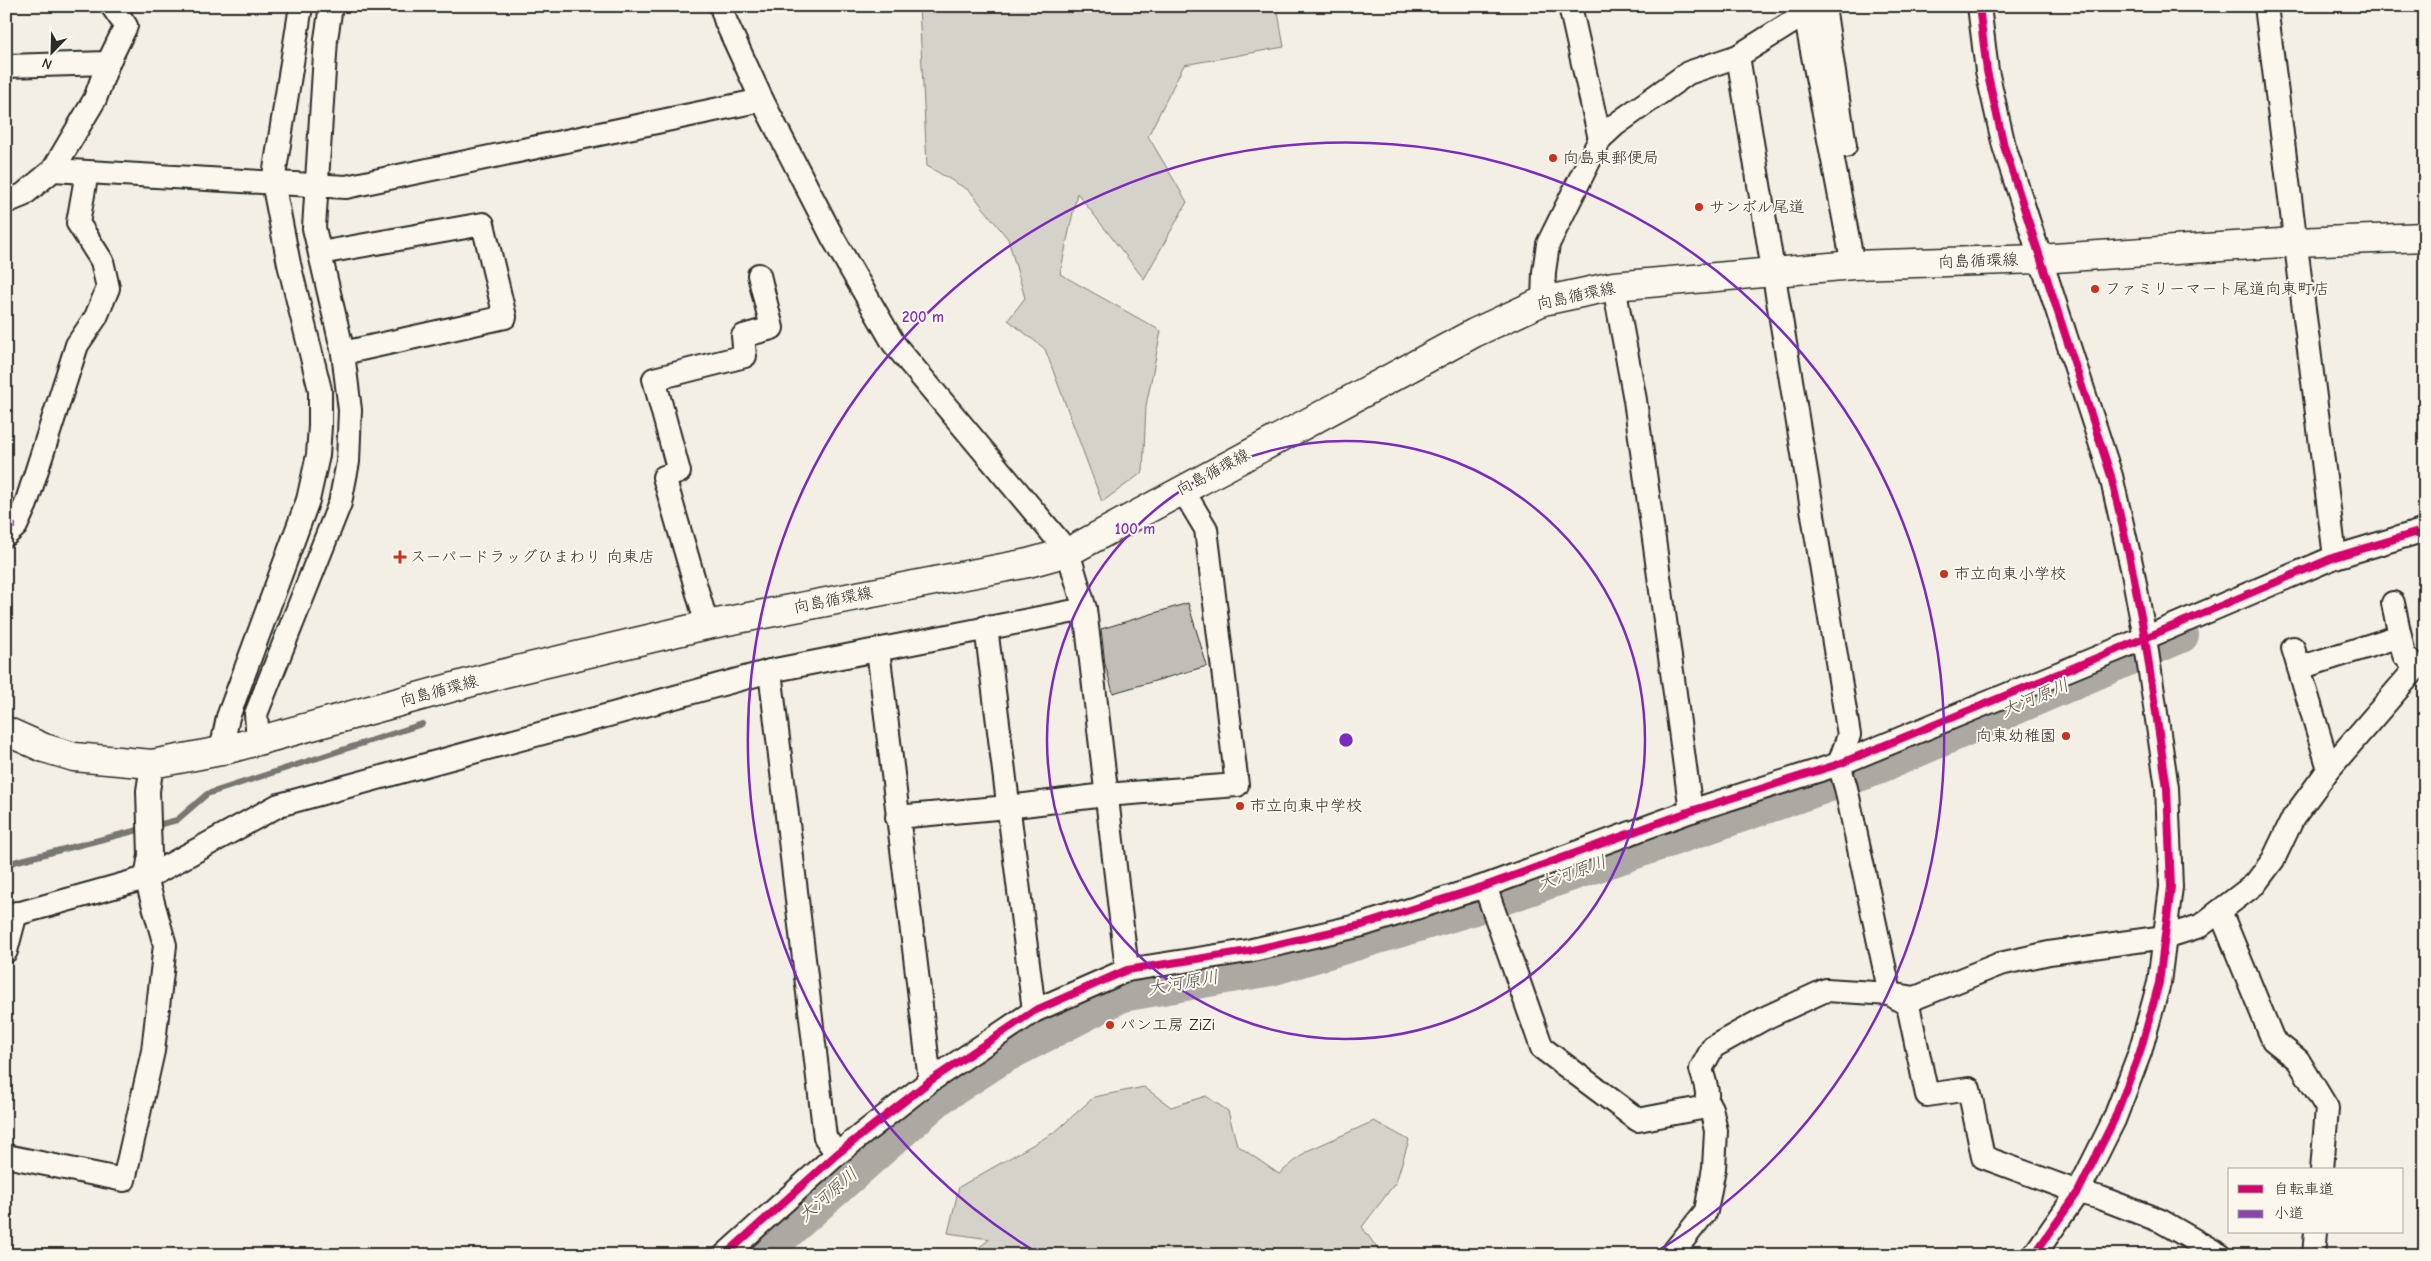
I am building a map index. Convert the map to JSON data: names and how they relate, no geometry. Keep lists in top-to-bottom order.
{
  "streets": {
    "main road": ["向島循環線"]
  },
  "water": ["大河原川"],
  "places": {
    "other": [
      "向島東郵便局",
      "サンボル尾道",
      "ファミリーマート尾道向東町店",
      "市立向東小学校",
      "向東幼稚園",
      "市立向東中学校",
      "パン工房 ZiZi"
    ],
    "health": ["スーパードラッグひまわり 向東店"]
  },
  "legend": ["自転車道", "小道"],
  "north": "bottom left",
  "rings": ["200 m", "100 m"]
}
